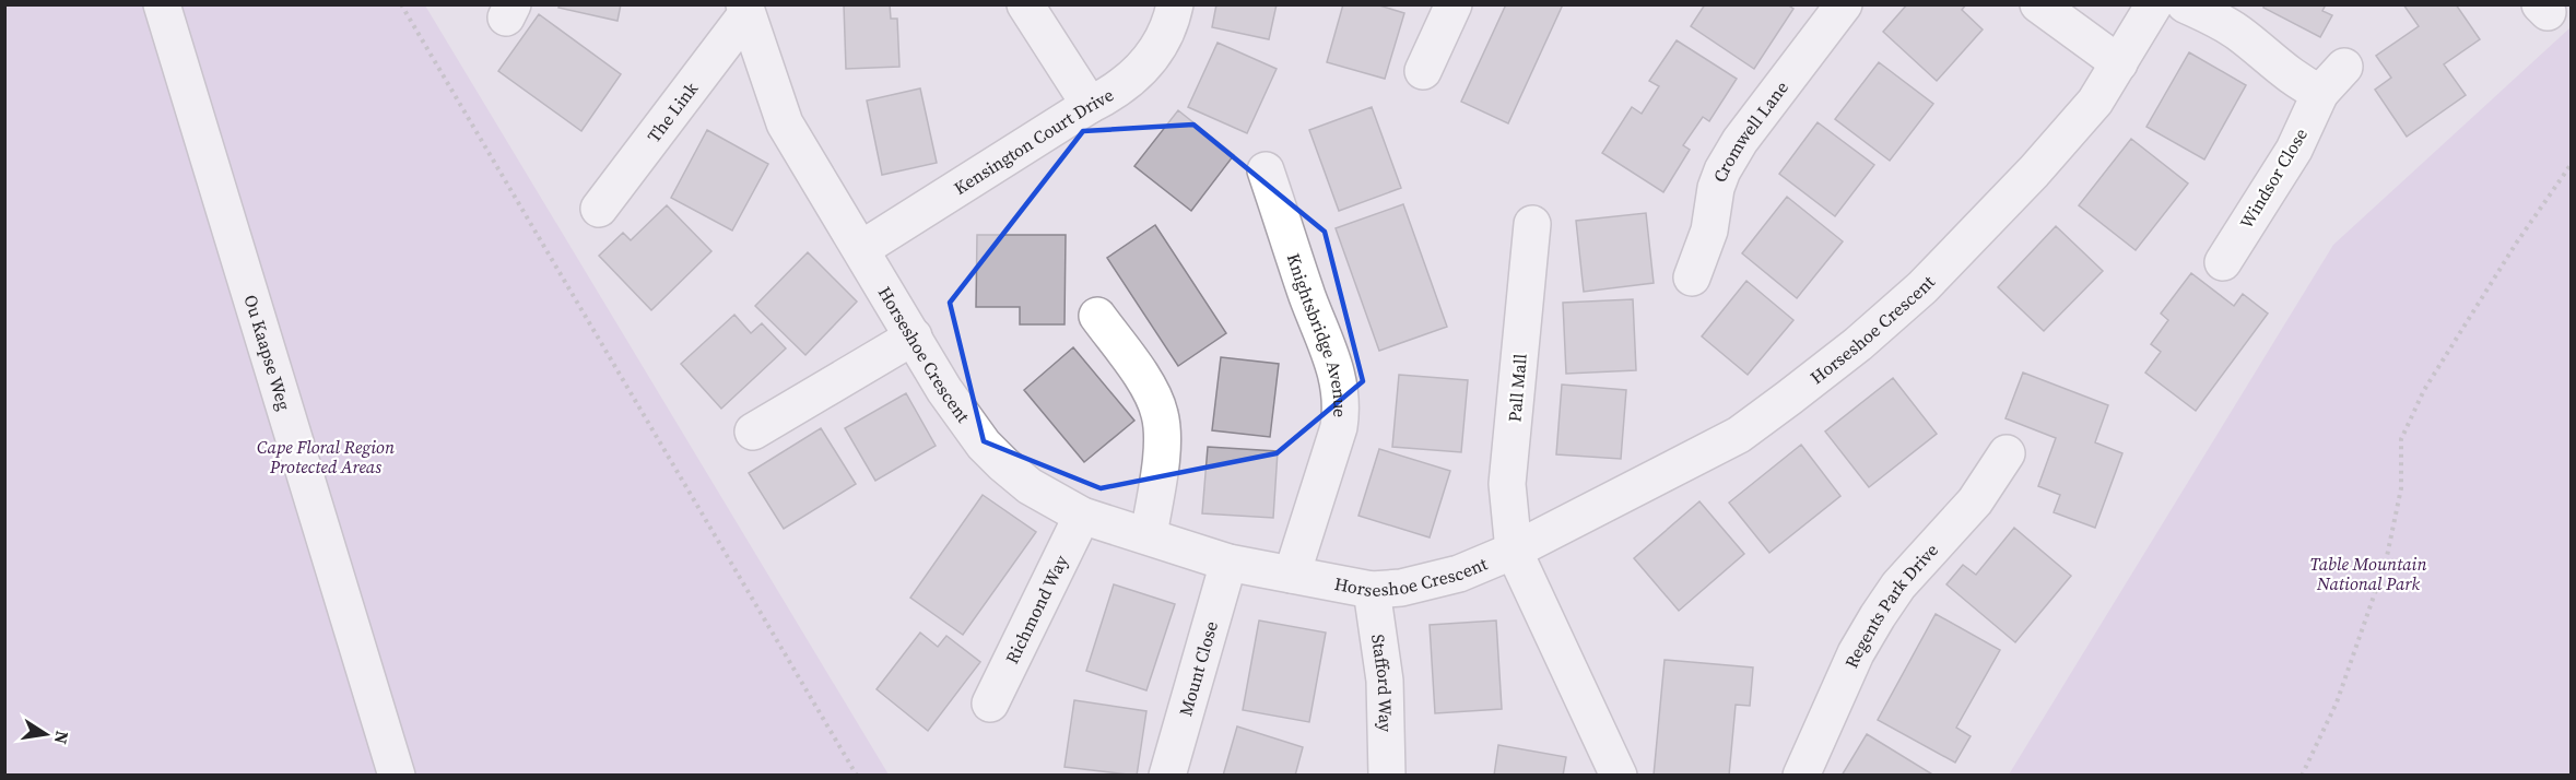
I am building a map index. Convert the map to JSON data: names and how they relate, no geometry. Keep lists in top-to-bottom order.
{
  "streets": {
    "street": [
      "The Link",
      "Cromwell Lane",
      "Kensington Court Drive",
      "Windsor Close",
      "Horseshoe Crescent",
      "Knightsbridge Avenue",
      "Ou Kaapse Weg",
      "Pall Mall",
      "Regents Park Drive",
      "Richmond Way",
      "Mount Close",
      "Stafford Way"
    ]
  },
  "crossings": [
    ["The Link", "Horseshoe Crescent"],
    ["Kensington Court Drive", "Horseshoe Crescent"],
    ["Horseshoe Crescent", "Knightsbridge Avenue"],
    ["Horseshoe Crescent", "Pall Mall"],
    ["Horseshoe Crescent", "Richmond Way"],
    ["Horseshoe Crescent", "Mount Close"],
    ["Horseshoe Crescent", "Stafford Way"]
  ],
  "parks": ["Cape Floral Region Protected Areas", "Table Mountain National Park"],
  "north": "right"
}
